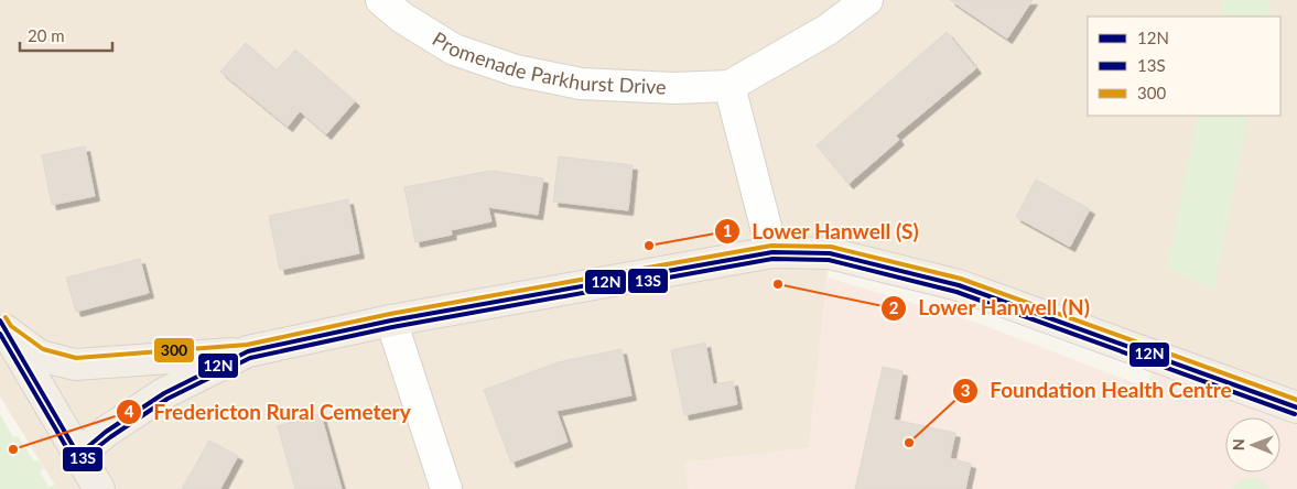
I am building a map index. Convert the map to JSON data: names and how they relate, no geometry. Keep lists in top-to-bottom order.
{
  "streets": {
    "street": ["Promenade Parkhurst Drive"]
  },
  "places": [
    "Lower Hanwell (S)",
    "Lower Hanwell (N)",
    "Foundation Health Centre",
    "Fredericton Rural Cemetery"
  ],
  "lines": ["transit line 300", "transit line 12N", "transit line 13S"],
  "legend": ["12N", "13S", "300"],
  "scale_bar": "20 m",
  "north": "left"
}
